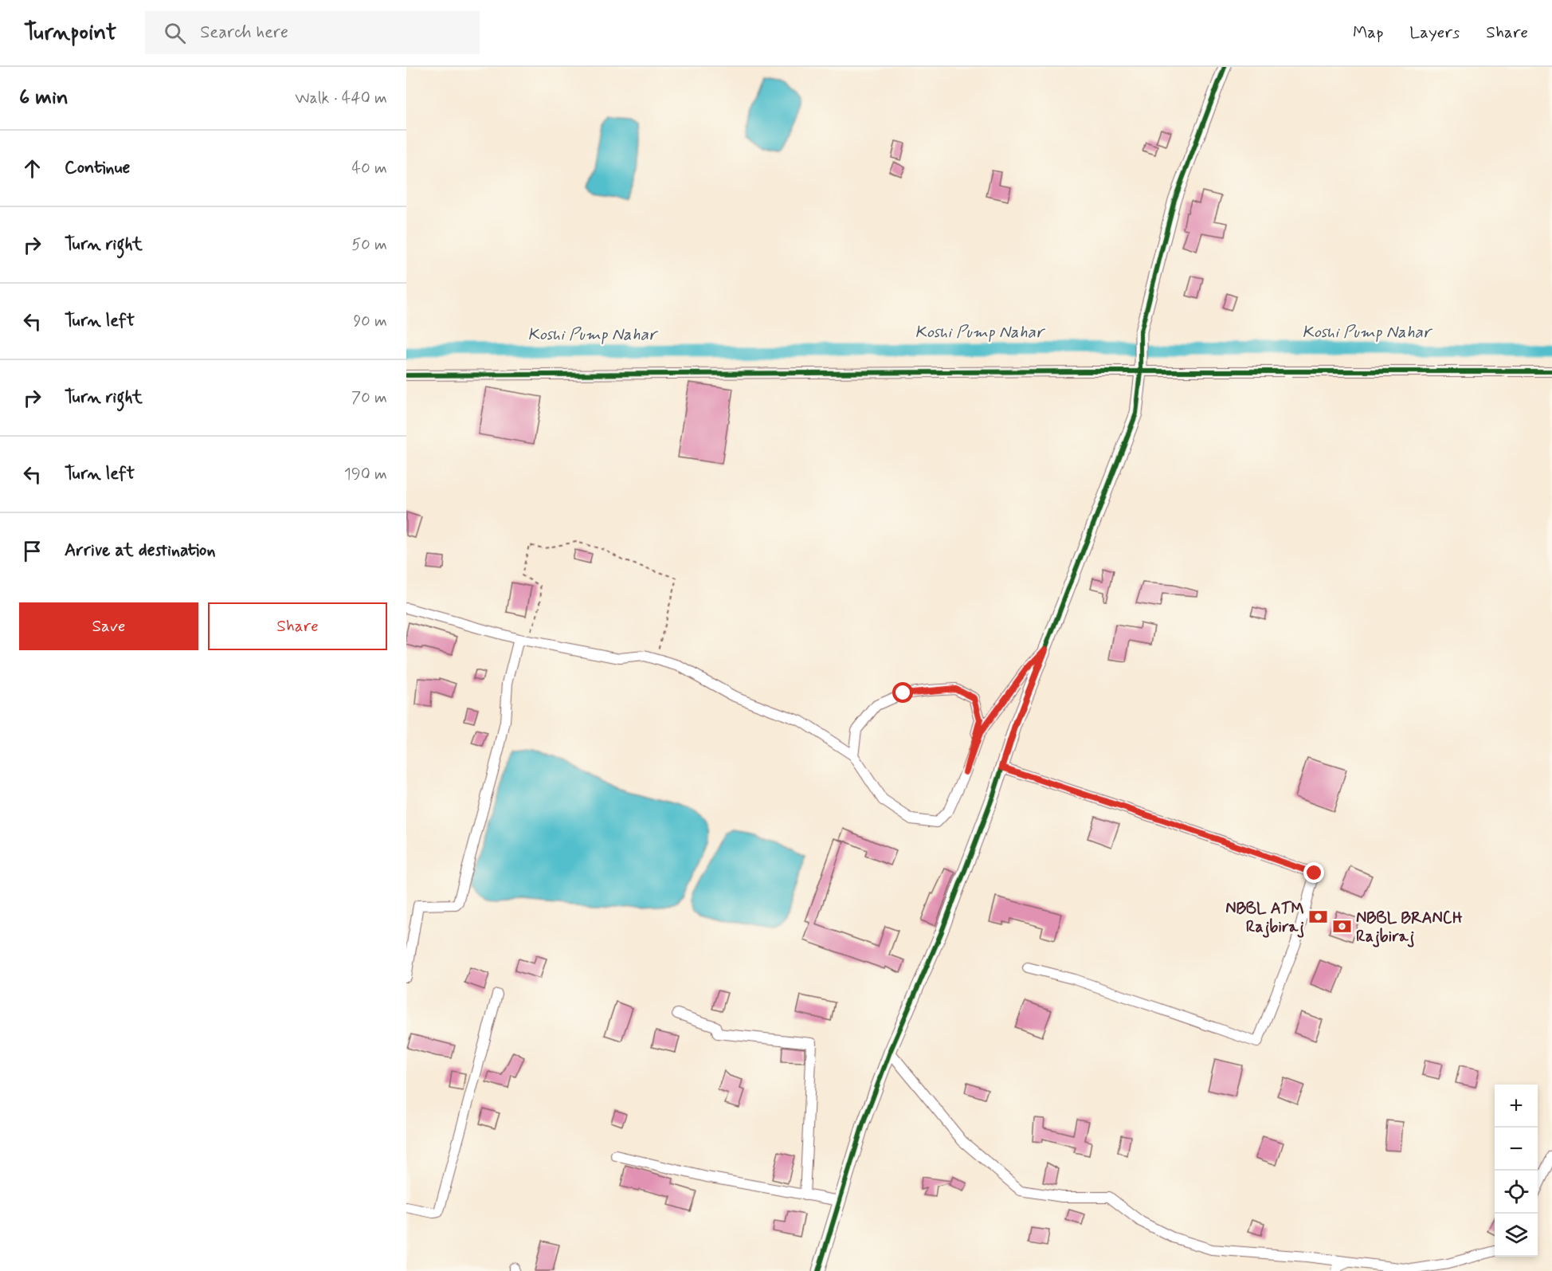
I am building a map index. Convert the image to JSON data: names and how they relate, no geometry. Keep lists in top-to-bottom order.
{
  "water": ["Koshi Pump Nahar"],
  "places": {
    "bank": ["NBBL ATM Rajbiraj", "NBBL BRANCH Rajbiraj"]
  },
  "page": {
    "header": "Turnpoint",
    "search": "Search here",
    "nav": ["Map", "Layers", "Share"],
    "heading": ["6 min", "Walk · 440 m"],
    "list": [
      ["Continue", "40 m"],
      ["Turn right", "50 m"],
      ["Turn left", "90 m"],
      ["Turn right", "70 m"],
      ["Turn left", "190 m"],
      "Arrive at destination"
    ],
    "buttons": ["Save", "Share"],
    "map_buttons": ["+", "−"]
  }
}
